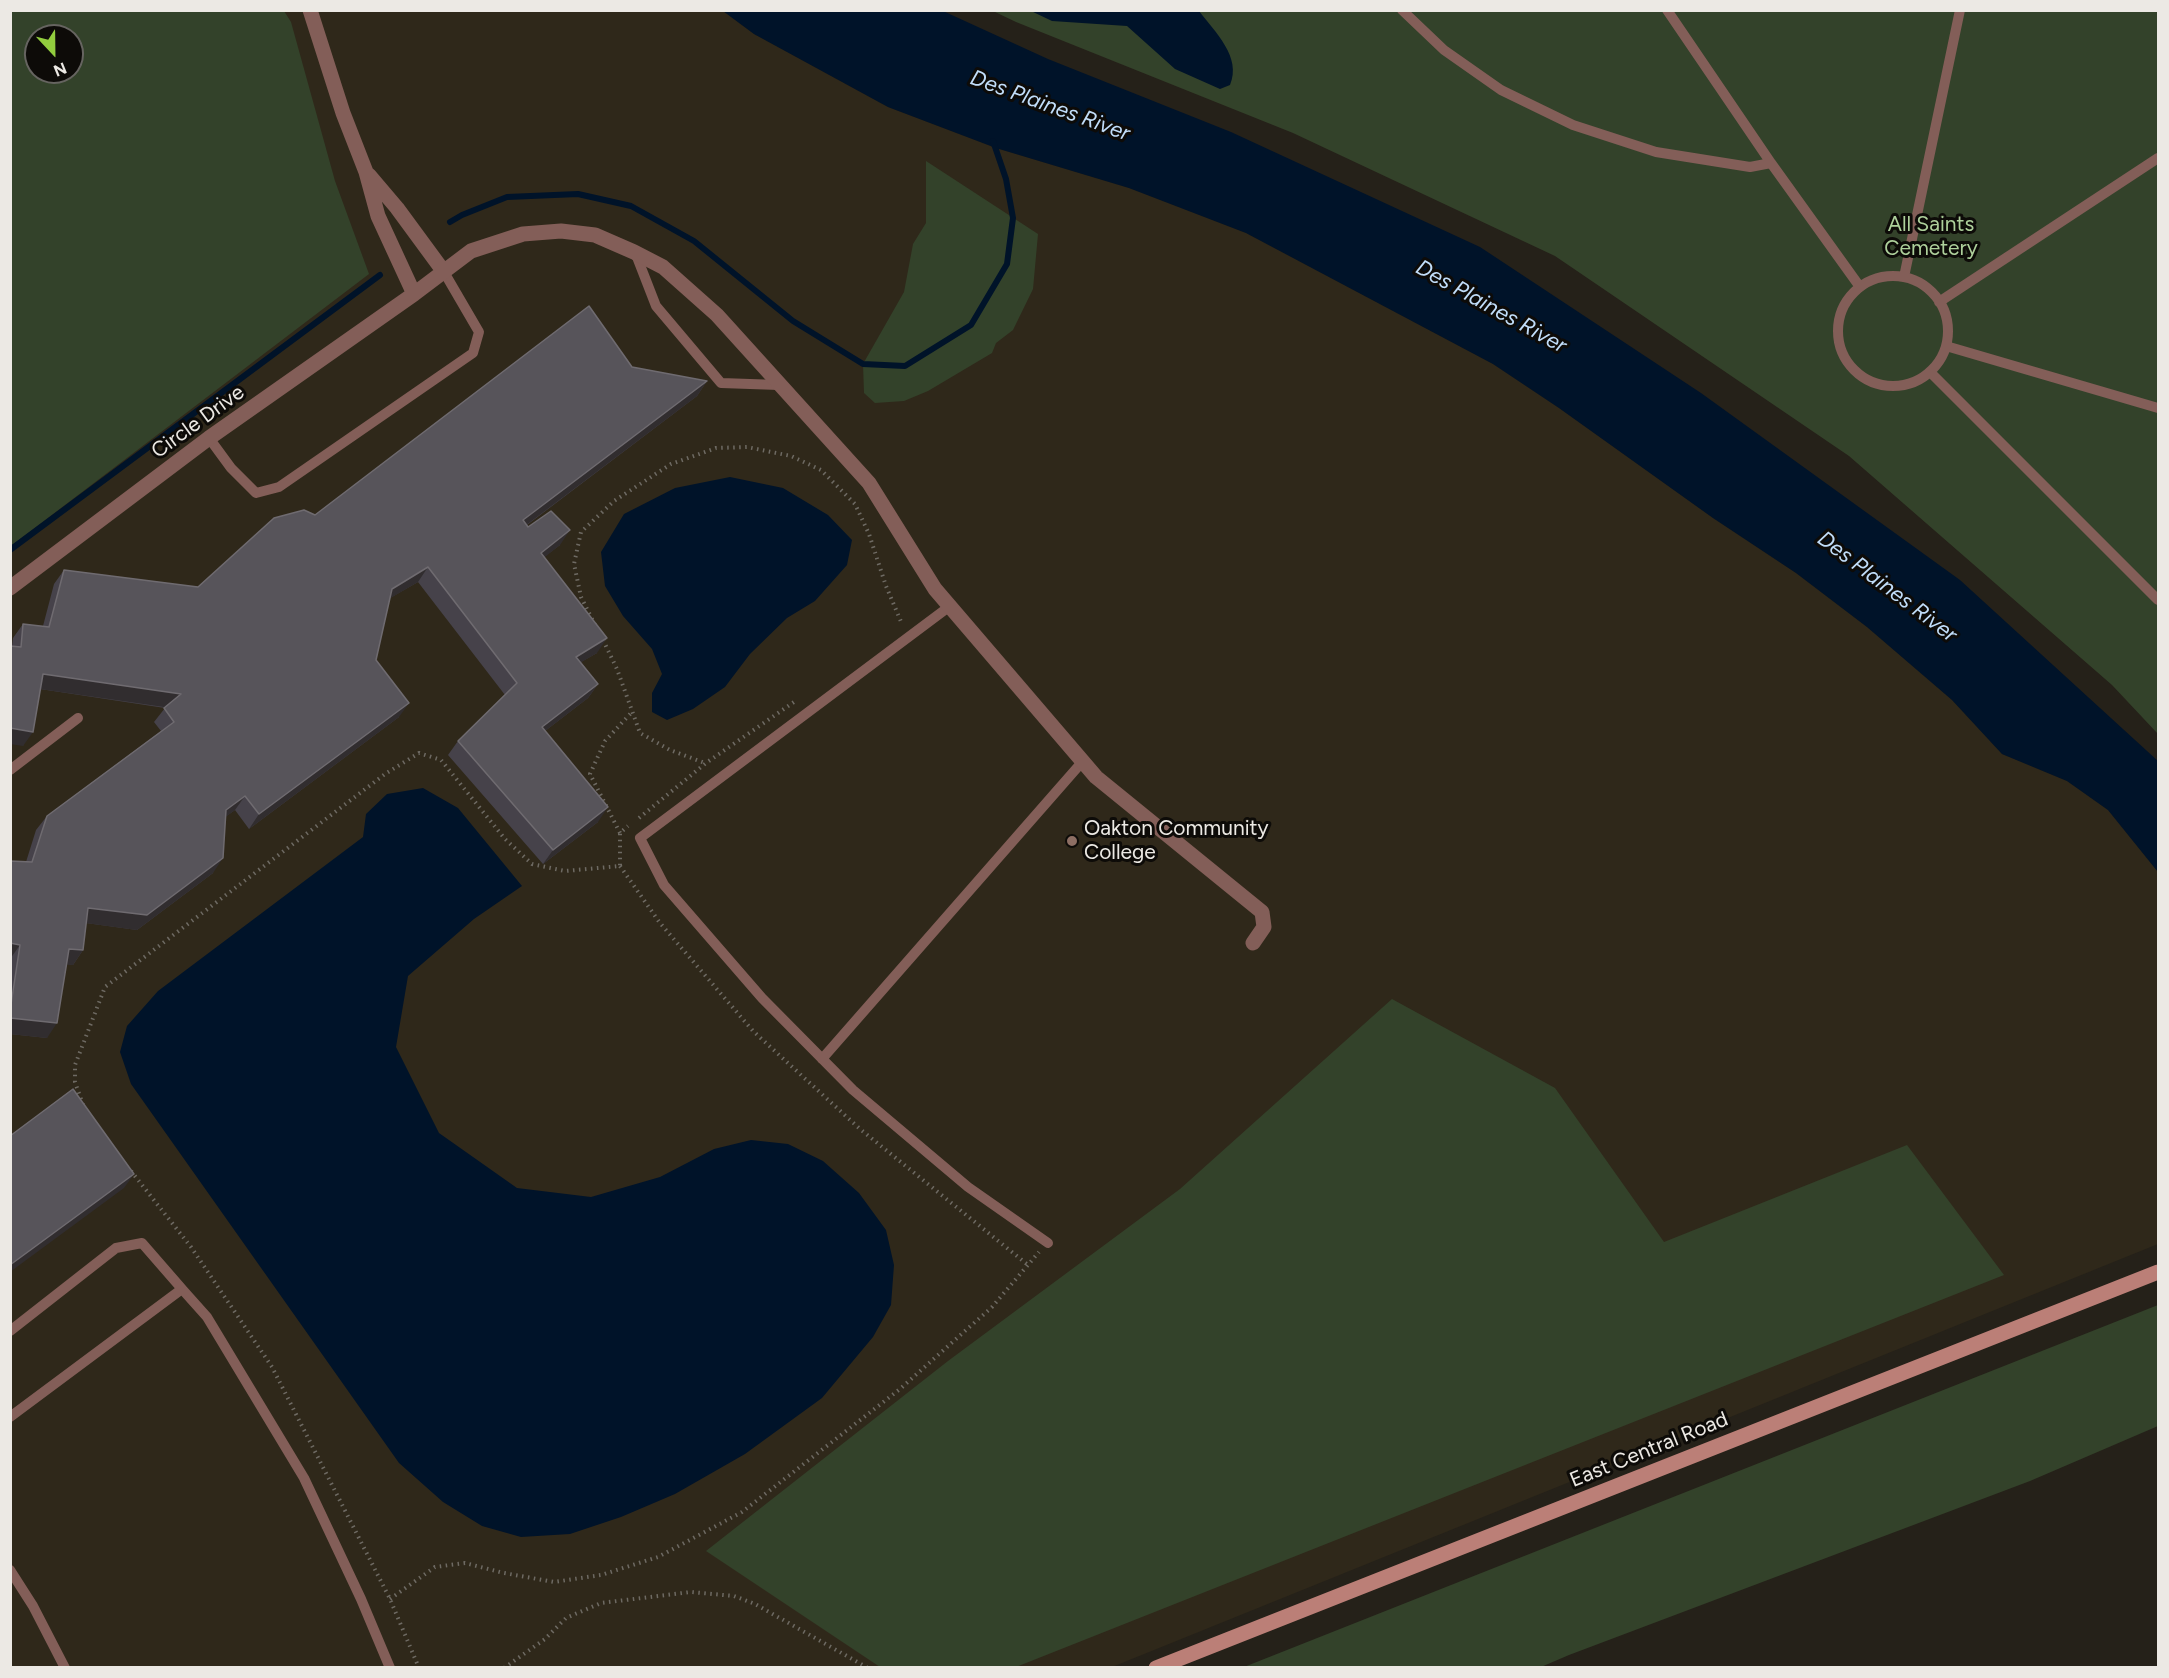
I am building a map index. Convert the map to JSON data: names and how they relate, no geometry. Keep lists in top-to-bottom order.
{
  "streets": {
    "main road": ["East Central Road"],
    "street": ["Circle Drive"]
  },
  "water": ["Des Plaines River"],
  "parks": ["All Saints Cemetery"],
  "places": ["Oakton Community College"],
  "north": "bottom"
}
